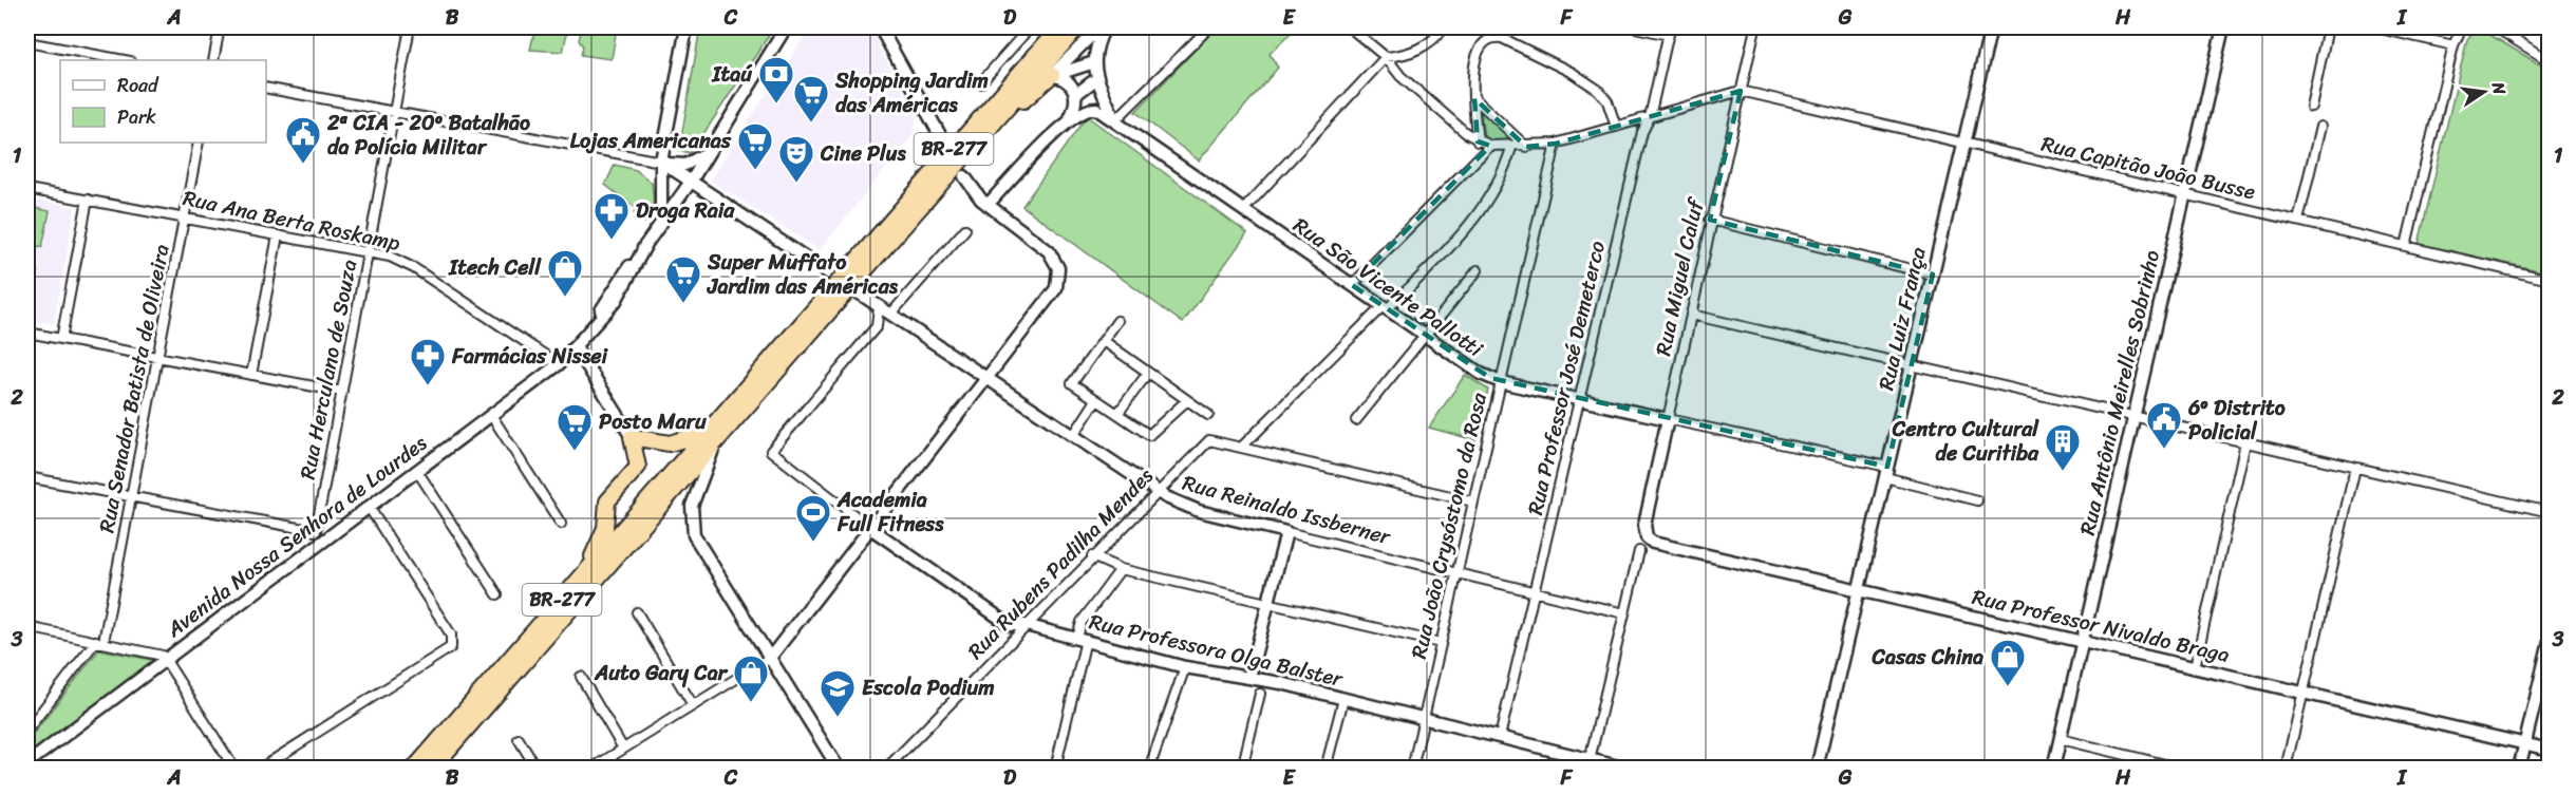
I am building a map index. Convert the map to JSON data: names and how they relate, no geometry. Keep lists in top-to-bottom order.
{
  "streets": {
    "highway": ["BR-277"],
    "main road": [
      "Rua Miguel Caluf",
      "Rua São Vicente Pallotti",
      "Rua Luiz França",
      "Rua Antônio Meirelles Sobrinho",
      "Rua Reinaldo Issberner",
      "Avenida Nossa Senhora de Lourdes",
      "Rua Professor Nivaldo Braga",
      "Rua Professora Olga Balster"
    ],
    "street": [
      "Rua Capitão João Busse",
      "Rua Ana Berta Roskamp",
      "Rua Herculano de Souza",
      "Rua Professor José Demeterco",
      "Rua Senador Batista de Oliveira",
      "Rua João Crysóstomo da Rosa",
      "Rua Rubens Padilha Mendes"
    ]
  },
  "crossings": [
    ["BR-277", "Rua Reinaldo Issberner"],
    ["Rua Capitão João Busse", "Rua Miguel Caluf"],
    ["Rua Capitão João Busse", "Rua Luiz França"],
    ["Rua Capitão João Busse", "Rua Antônio Meirelles Sobrinho"],
    ["Rua Ana Berta Roskamp", "Rua Herculano de Souza"],
    ["Rua Ana Berta Roskamp", "Rua Senador Batista de Oliveira"],
    ["Rua Ana Berta Roskamp", "Avenida Nossa Senhora de Lourdes"],
    ["Rua Miguel Caluf", "Rua São Vicente Pallotti"],
    ["Rua Miguel Caluf", "Rua Professor Nivaldo Braga"],
    ["Rua São Vicente Pallotti", "Rua Professor José Demeterco"],
    ["Rua São Vicente Pallotti", "Rua João Crysóstomo da Rosa"],
    ["Rua Luiz França", "Rua Professor Nivaldo Braga"],
    ["Rua Herculano de Souza", "Avenida Nossa Senhora de Lourdes"],
    ["Rua Professor José Demeterco", "Rua Reinaldo Issberner"],
    ["Rua Professor José Demeterco", "Rua Professora Olga Balster"],
    ["Rua Antônio Meirelles Sobrinho", "Rua Professor Nivaldo Braga"],
    ["Rua Reinaldo Issberner", "Rua João Crysóstomo da Rosa"],
    ["Rua Reinaldo Issberner", "Avenida Nossa Senhora de Lourdes"],
    ["Rua Reinaldo Issberner", "Rua Rubens Padilha Mendes"],
    ["Rua Reinaldo Issberner", "Rua Professora Olga Balster"],
    ["Rua João Crysóstomo da Rosa", "Rua Professora Olga Balster"],
    ["Rua Rubens Padilha Mendes", "Rua Professora Olga Balster"]
  ],
  "places": {
    "bank": ["Itaú"],
    "supermarket": [
      "Shopping Jardim das Américas",
      "Lojas Americanas",
      "Super Muffato Jardim das Américas",
      "Posto Maru"
    ],
    "public building": ["2ª CIA - 20º Batalhão da Polícia Militar", "6º Distrito Policial"],
    "theatre": ["Cine Plus"],
    "pharmacy": ["Droga Raia", "Farmácias Nissei"],
    "shop": ["Itech Cell", "Casas China", "Auto Gary Car"],
    "building": ["Centro Cultural de Curitiba"],
    "sports": ["Academia Full Fitness"],
    "school or university": ["Escola Podium"]
  },
  "legend": ["Road", "Park"],
  "north": "right",
  "grid": {
    "columns": [
      "A",
      "B",
      "C",
      "D",
      "E",
      "F",
      "G",
      "H",
      "I"
    ],
    "rows": ["1", "2", "3"]
  }
}
